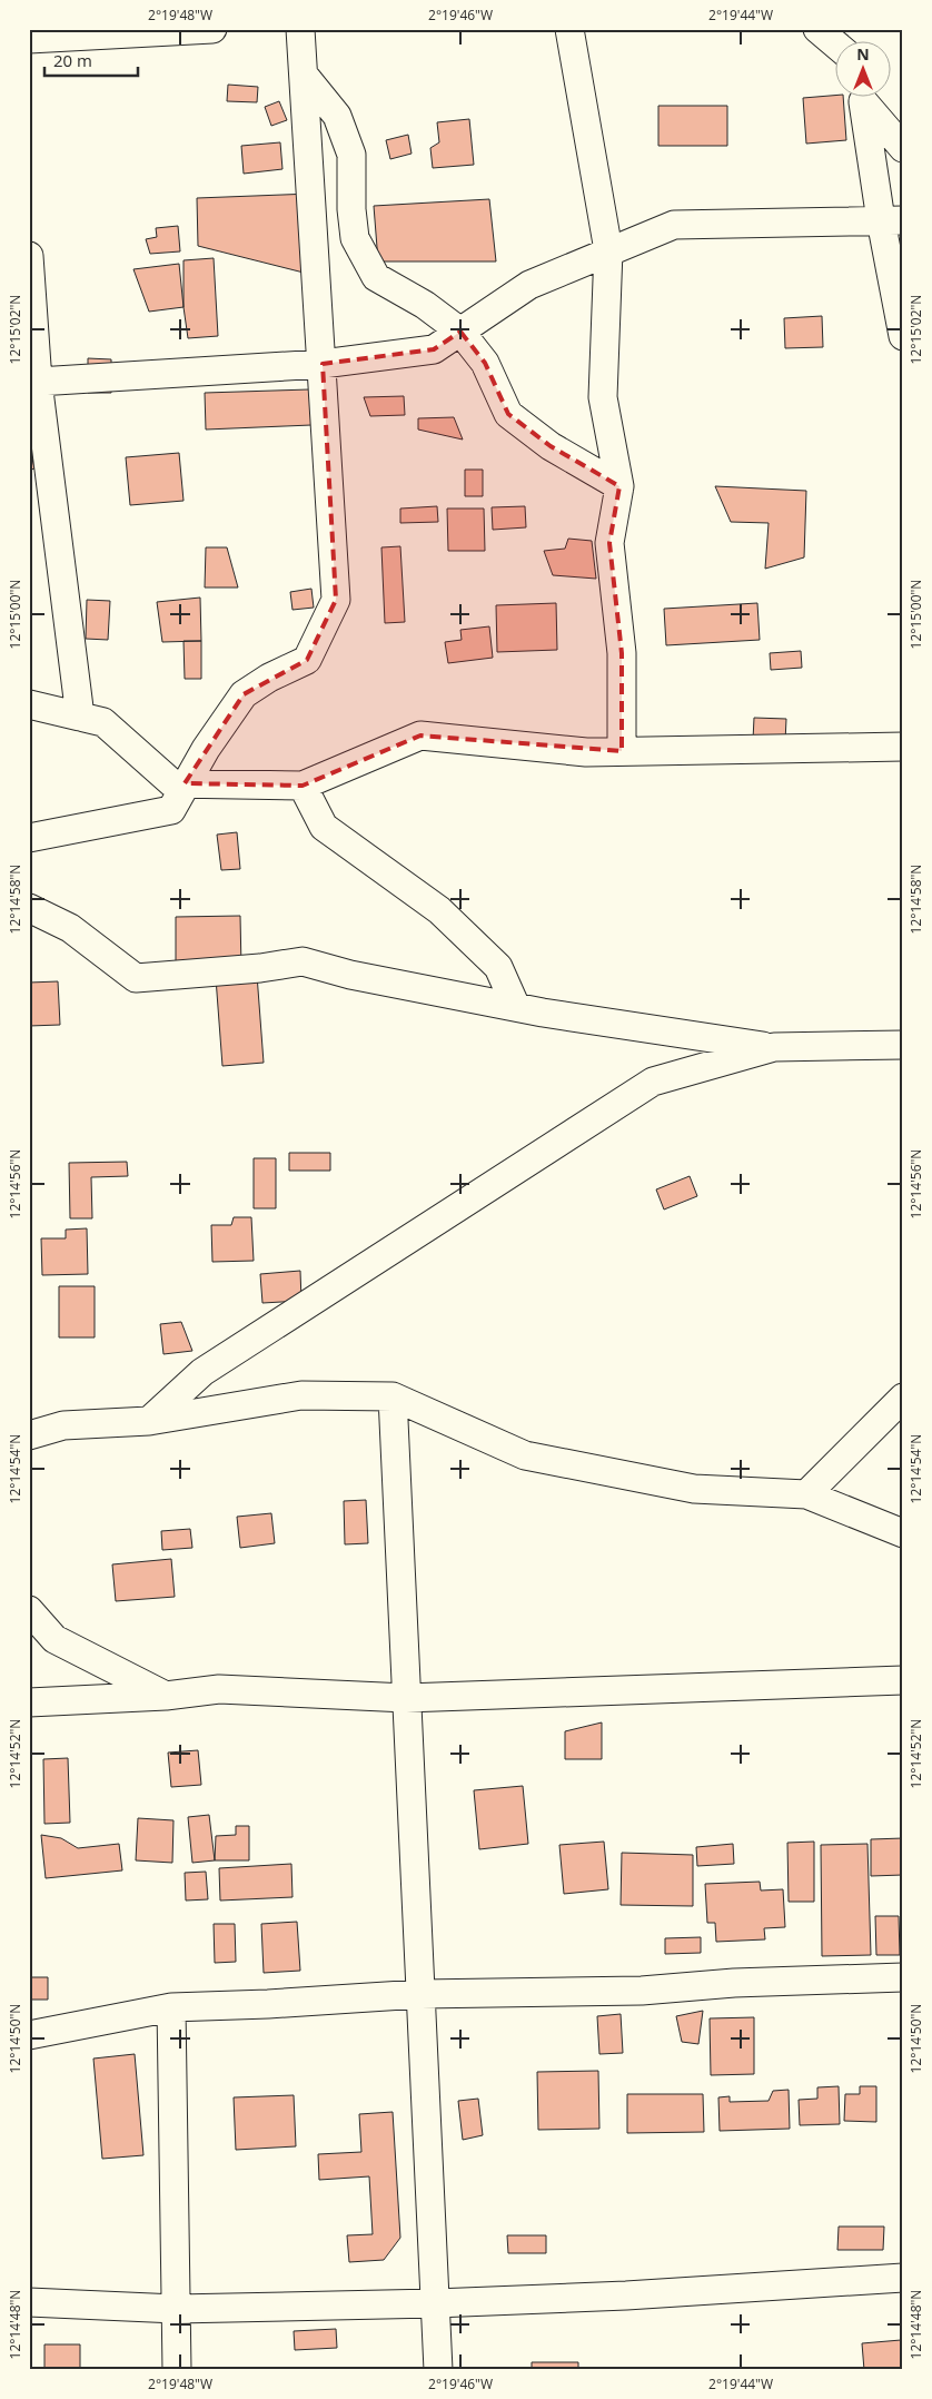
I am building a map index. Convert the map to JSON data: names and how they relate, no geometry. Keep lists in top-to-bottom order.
{
  "scale_bar": "20 m",
  "north": "top",
  "coordinates": [
    "2°19'48\"W",
    "2°19'46\"W",
    "2°19'44\"W",
    "12°15'02\"N",
    "12°15'00\"N",
    "12°14'58\"N",
    "12°14'56\"N",
    "12°14'54\"N",
    "12°14'52\"N",
    "12°14'50\"N",
    "12°14'48\"N"
  ]
}
